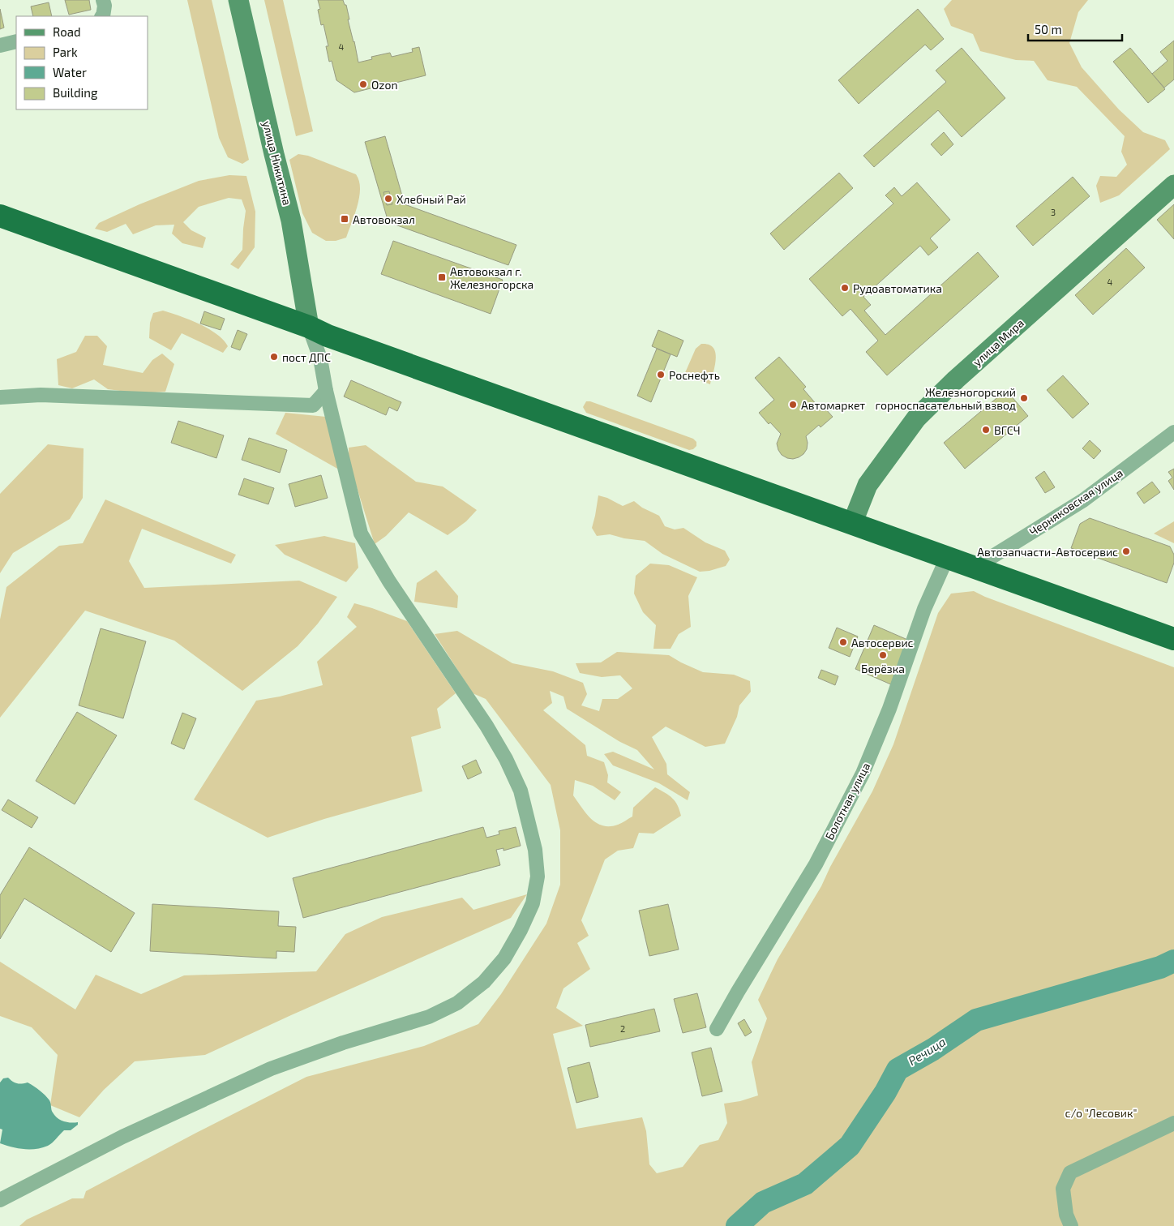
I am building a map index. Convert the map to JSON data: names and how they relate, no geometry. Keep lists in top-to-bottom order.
{
  "streets": {
    "main road": ["улица Никитина", "улица Мира"],
    "street": ["Черняковская улица", "Болотная улица"]
  },
  "water": ["Речица"],
  "parks": ["с/о \"Лесовик\""],
  "places": {
    "other": [
      "Ozon",
      "Хлебный Рай",
      "Рудоавтоматика",
      "пост ДПС",
      "Роснефть",
      "Железногорский горноспасательный взвод",
      "Автомаркет",
      "ВГСЧ",
      "Автозапчасти-Автосервис",
      "Автосервис",
      "Берёзка"
    ],
    "transit": ["Автовокзал", "Автовокзал г. Железногорска"]
  },
  "house_numbers": [
    "4",
    "3",
    "4",
    "2"
  ],
  "legend": [
    "Road",
    "Park",
    "Water",
    "Building"
  ],
  "scale_bar": "50 m"
}
